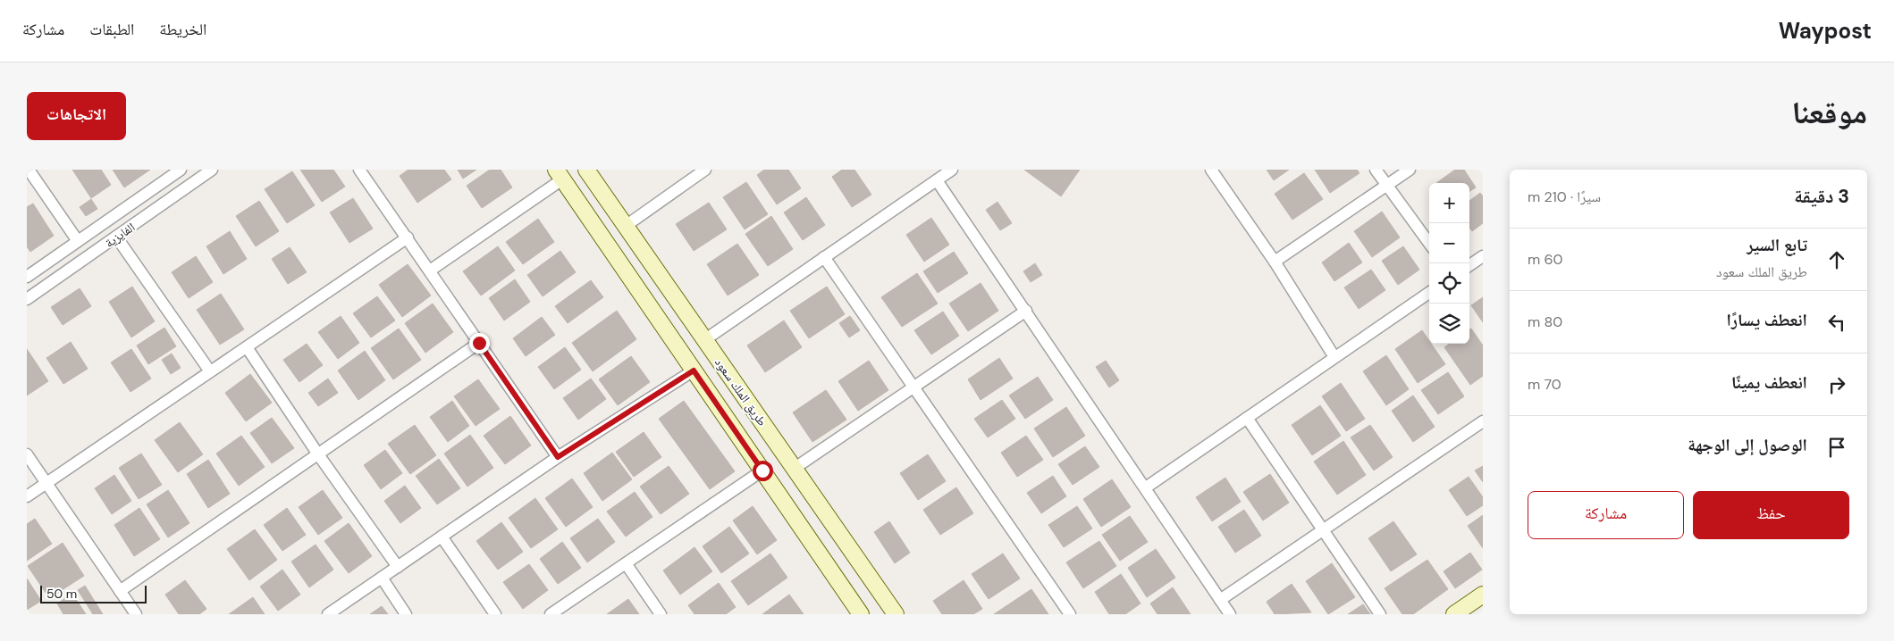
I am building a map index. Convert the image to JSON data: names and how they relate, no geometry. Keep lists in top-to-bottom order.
{
  "streets": {
    "main road": ["طريق الملك سعود"],
    "street": ["الفايزية"]
  },
  "scale_bar": "50 m",
  "page": {
    "header": "Waypost",
    "nav": ["الخريطة", "الطبقات", "مشاركة"],
    "title": "موقعنا",
    "buttons": [
      "الاتجاهات",
      ["حفظ", "مشاركة"]
    ],
    "heading": ["3 دقيقة", "سيرًا · 210 m"],
    "map_buttons": ["+", "−"],
    "list": [
      ["تابع السير", "طريق الملك سعود", "60 m"],
      ["انعطف يسارًا", "80 m"],
      ["انعطف يمينًا", "70 m"],
      "الوصول إلى الوجهة"
    ],
    "scale": "50 m"
  }
}
